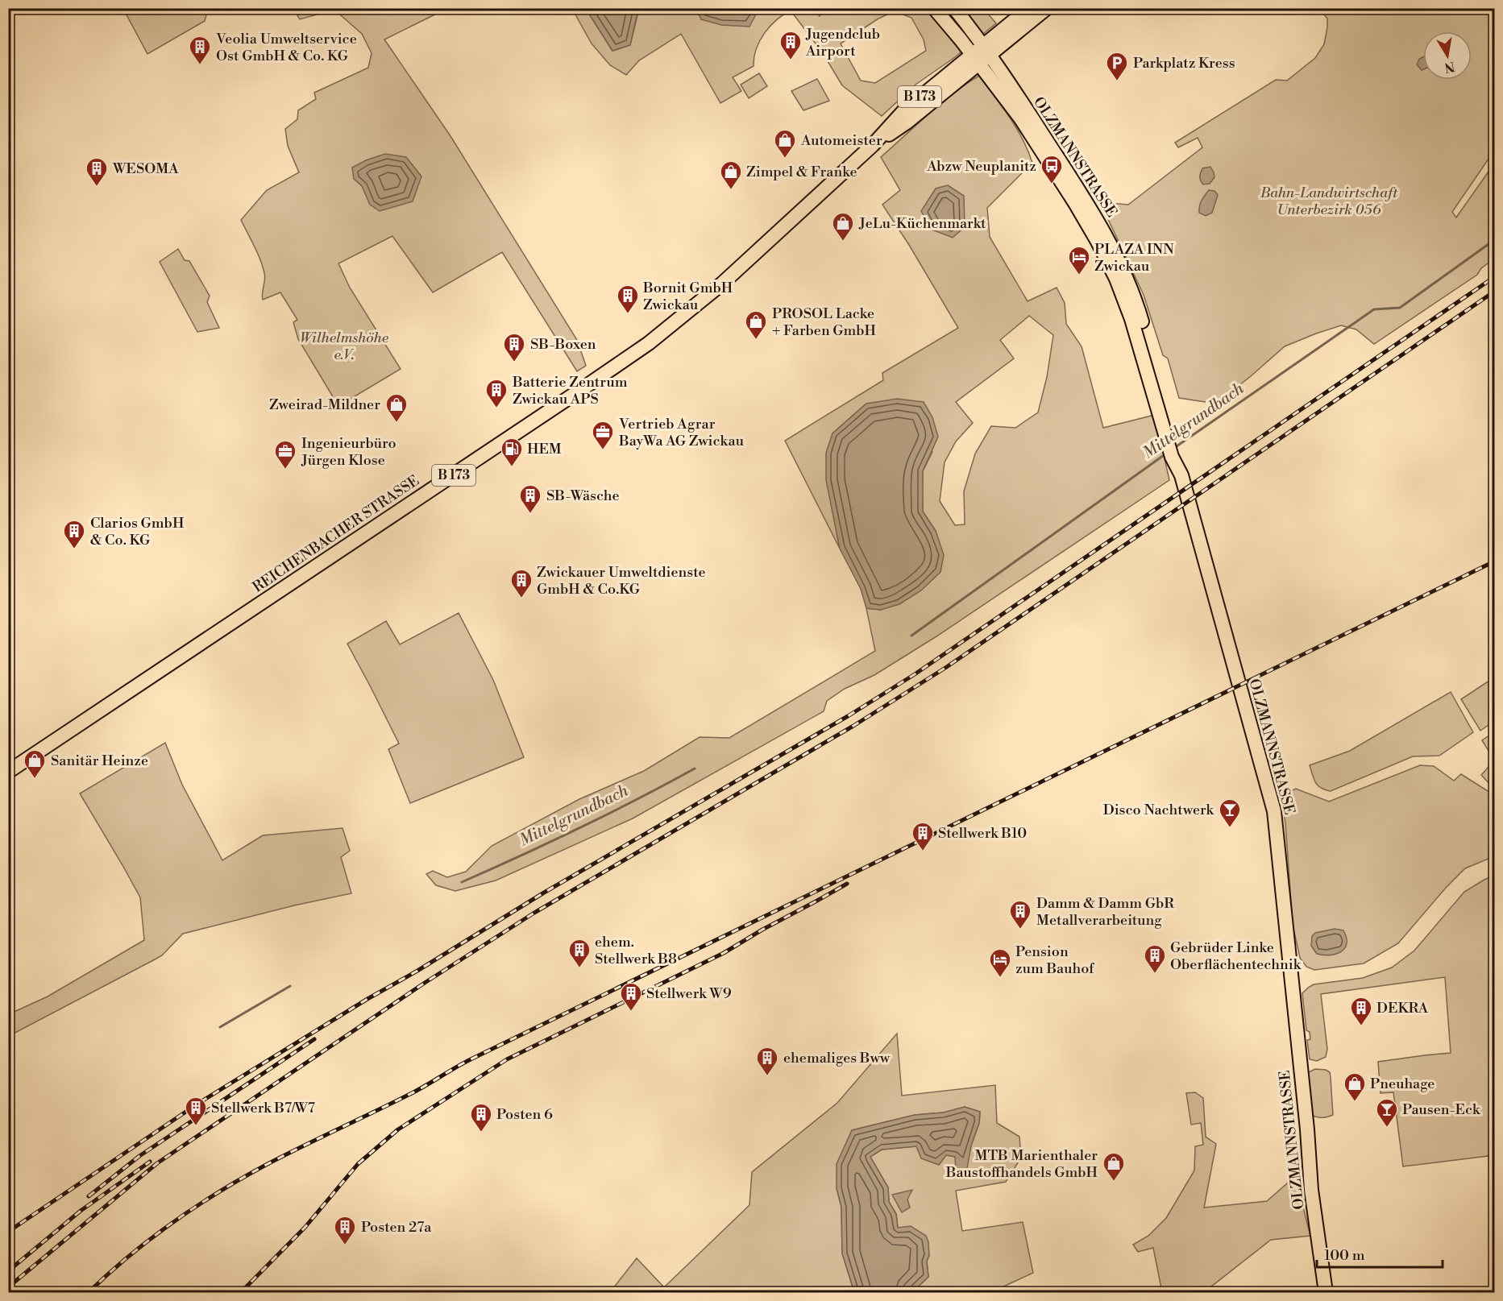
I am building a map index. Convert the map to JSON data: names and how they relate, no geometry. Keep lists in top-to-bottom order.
{
  "streets": {
    "main road": ["B 173", "OLZMANNSTRASSE", "REICHENBACHER STRASSE"]
  },
  "crossings": [
    ["OLZMANNSTRASSE", "REICHENBACHER STRASSE"]
  ],
  "water": ["Mittelgrundbach"],
  "parks": ["Bahn-Landwirtschaft Unterbezirk 056", "Wilhelmshöhe e.V."],
  "places": {
    "building": [
      "Jugendclub Airport",
      "Veolia Umweltservice Ost GmbH & Co. KG",
      "WESOMA",
      "Bornit GmbH Zwickau",
      "SB-Boxen",
      "Batterie Zentrum Zwickau APS",
      "SB-Wäsche",
      "Clarios GmbH & Co. KG",
      "Zwickauer Umweltdienste GmbH & Co.KG",
      "Stellwerk B10",
      "Damm & Damm GbR Metallverarbeitung",
      "ehem. Stellwerk B8",
      "Gebrüder Linke Oberflächentechnik",
      "Stellwerk W9",
      "DEKRA",
      "ehemaliges Bww",
      "Stellwerk B7/W7",
      "Posten 6",
      "Posten 27a"
    ],
    "parking": ["Parkplatz Kress"],
    "shop": [
      "Automeister",
      "Zimpel & Franke",
      "JeLu-Küchenmarkt",
      "PROSOL Lacke + Farben GmbH",
      "Zweirad-Mildner",
      "Sanitär Heinze",
      "Pneuhage",
      "MTB Marienthaler Baustoffhandels GmbH"
    ],
    "bus stop": ["Abzw Neuplanitz"],
    "hotel": ["PLAZA INN Zwickau", "Pension zum Bauhof"],
    "office": ["Vertrieb Agrar BayWa AG Zwickau", "Ingenieurbüro Jürgen Klose"],
    "fuel station": ["HEM"],
    "bar": ["Disco Nachtwerk", "Pausen-Eck"]
  },
  "scale_bar": "100 m",
  "north": "bottom"
}
